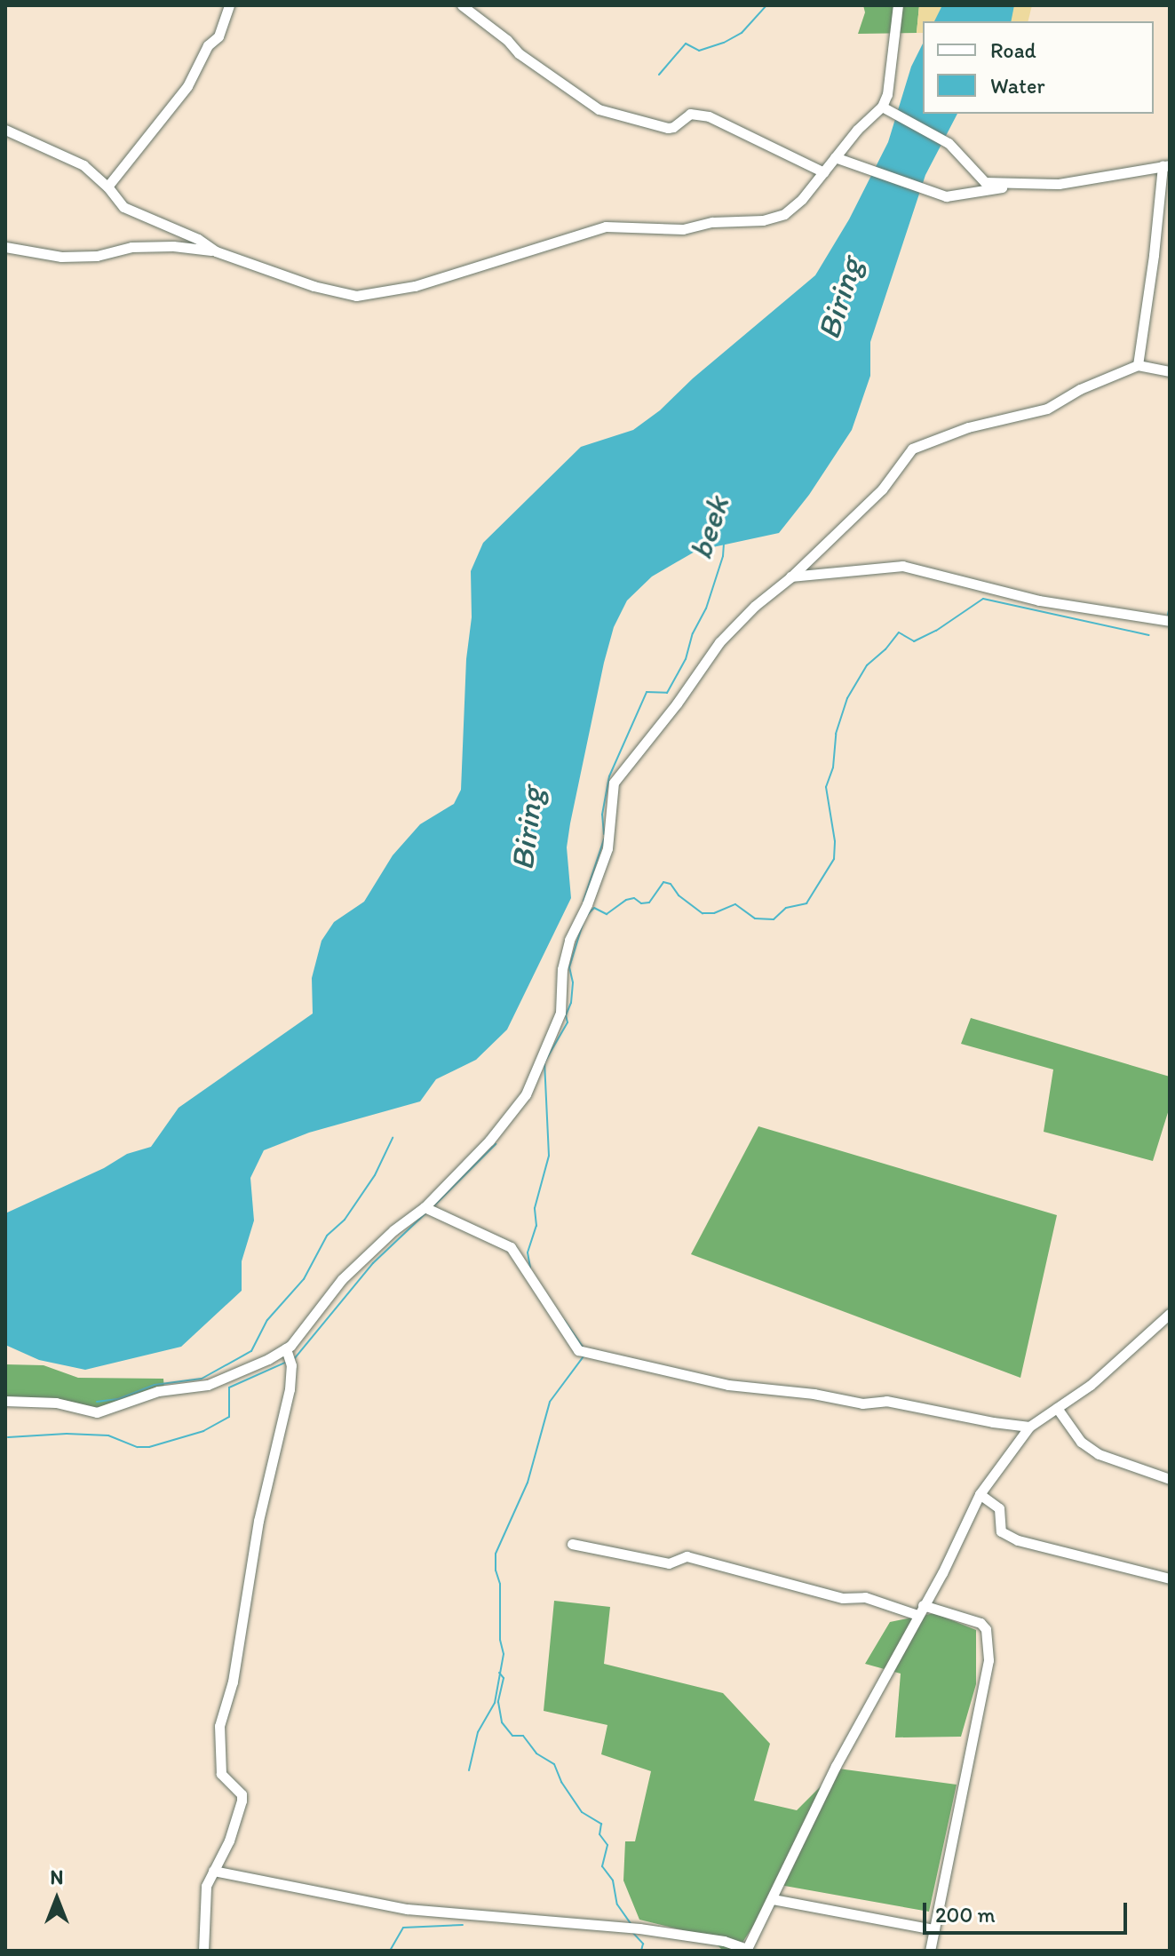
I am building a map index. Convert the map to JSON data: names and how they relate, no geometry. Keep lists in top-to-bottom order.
{
  "water": ["Biring", "beek"],
  "legend": ["Road", "Water"],
  "scale_bar": "200 m",
  "north": "top"
}
